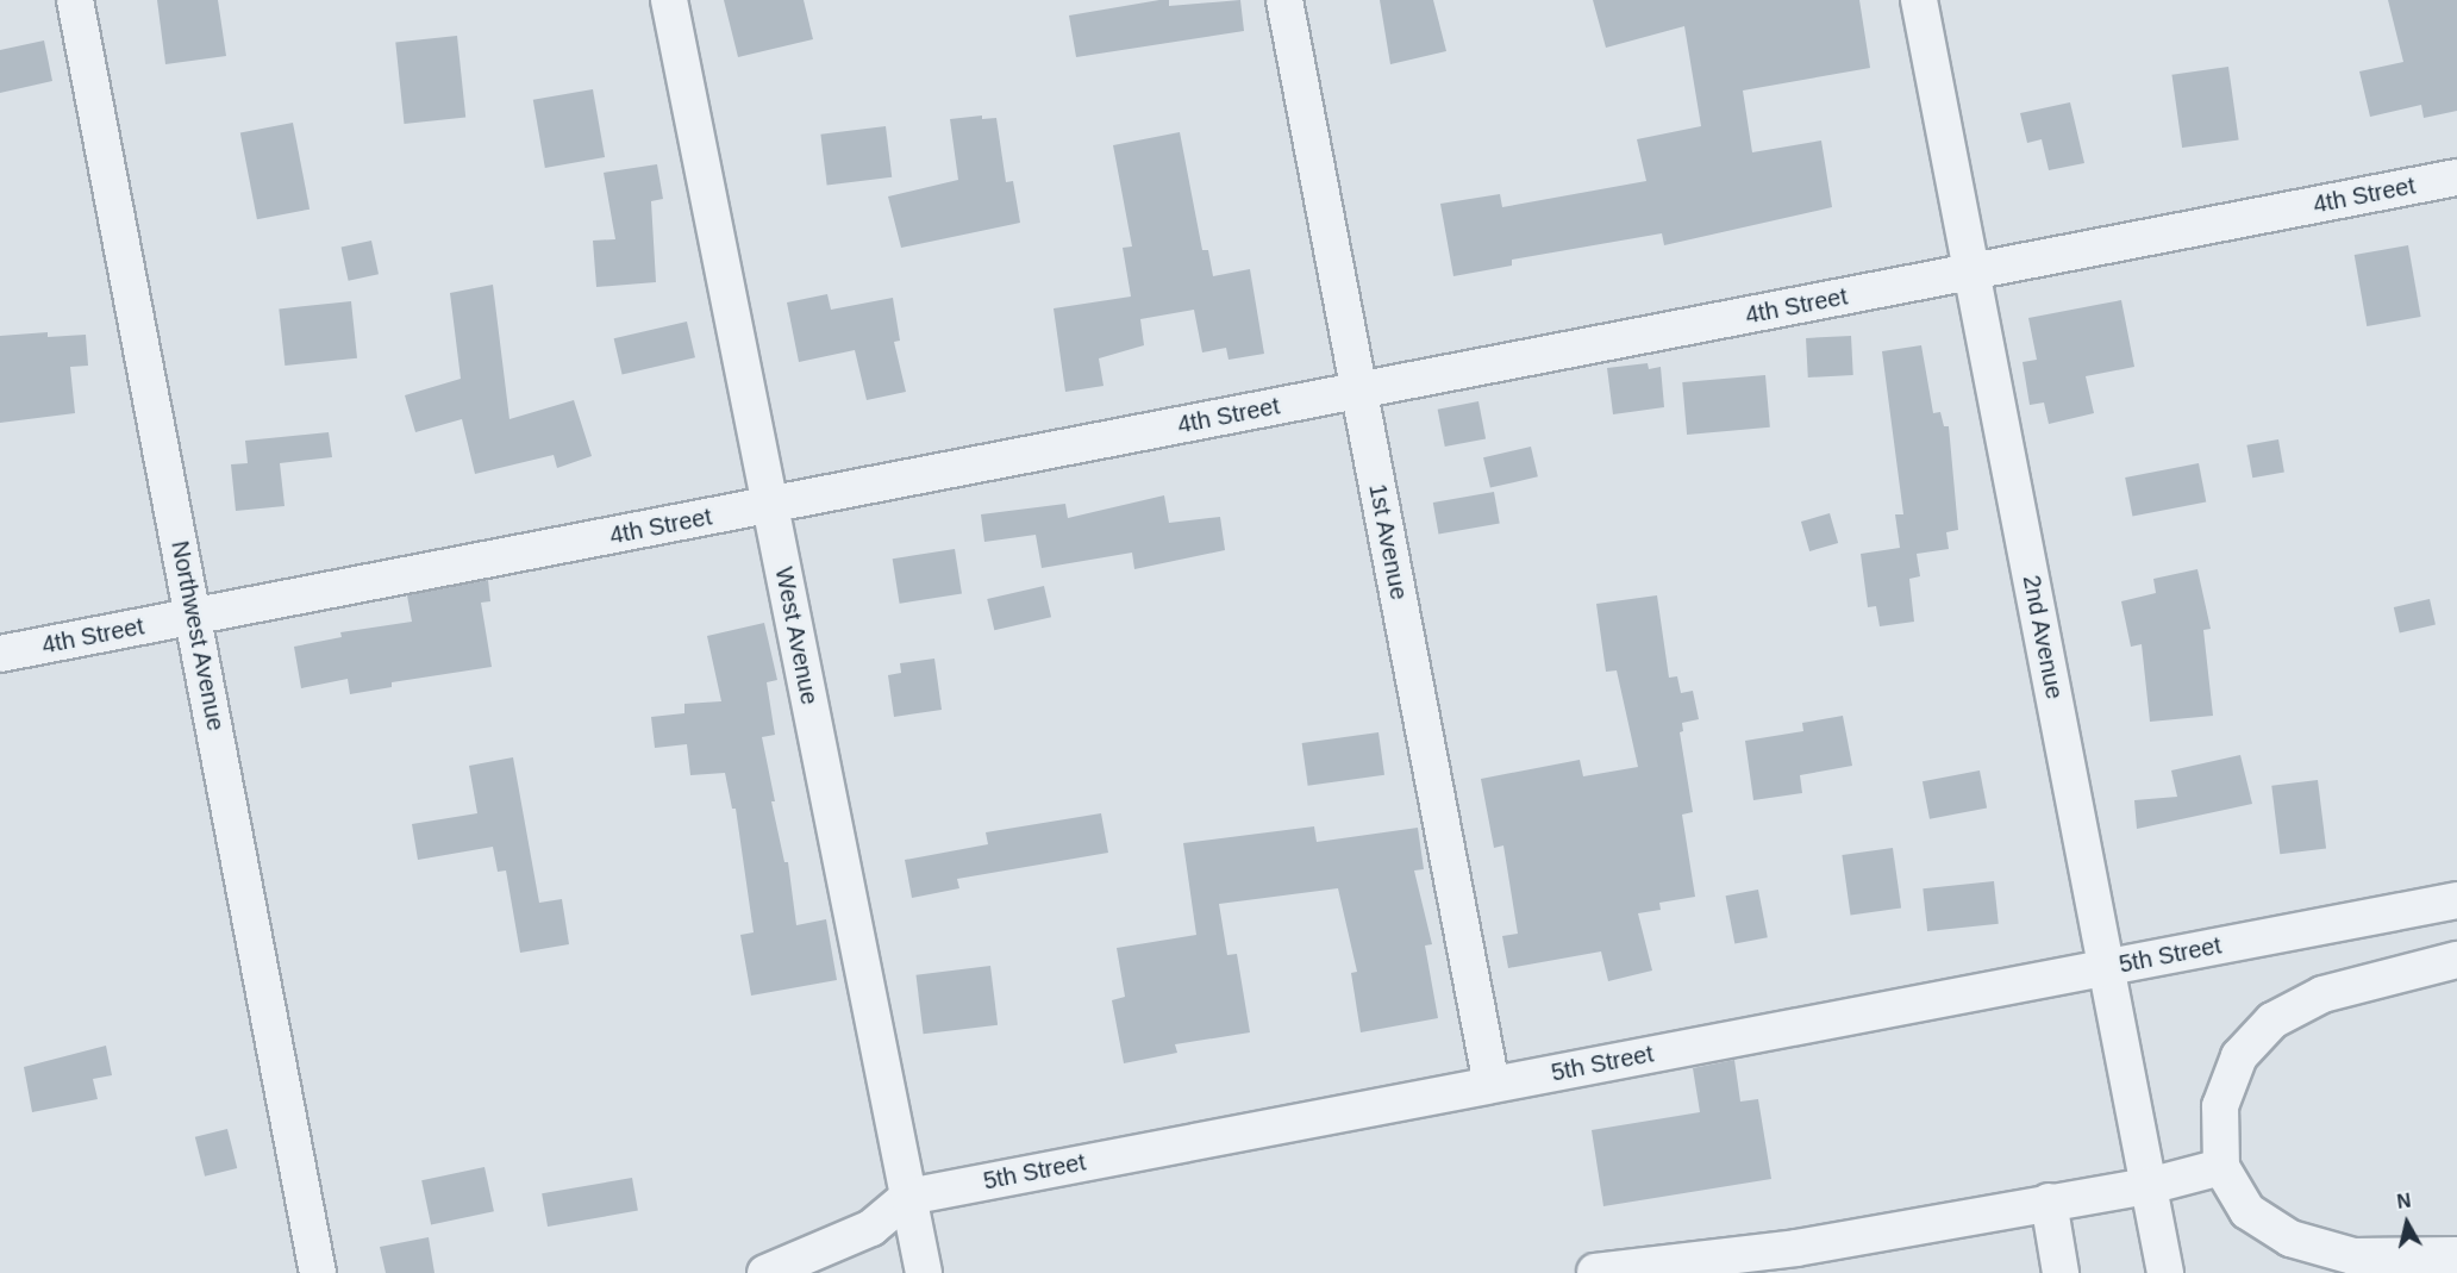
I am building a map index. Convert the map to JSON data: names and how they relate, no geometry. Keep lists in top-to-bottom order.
{
  "streets": {
    "street": [
      "4th Street",
      "1st Avenue",
      "Northwest Avenue",
      "West Avenue",
      "2nd Avenue",
      "5th Street"
    ]
  },
  "crossings": [
    ["4th Street", "1st Avenue"],
    ["4th Street", "Northwest Avenue"],
    ["4th Street", "West Avenue"],
    ["4th Street", "2nd Avenue"],
    ["1st Avenue", "5th Street"],
    ["West Avenue", "5th Street"],
    ["2nd Avenue", "5th Street"]
  ],
  "north": "top"
}
